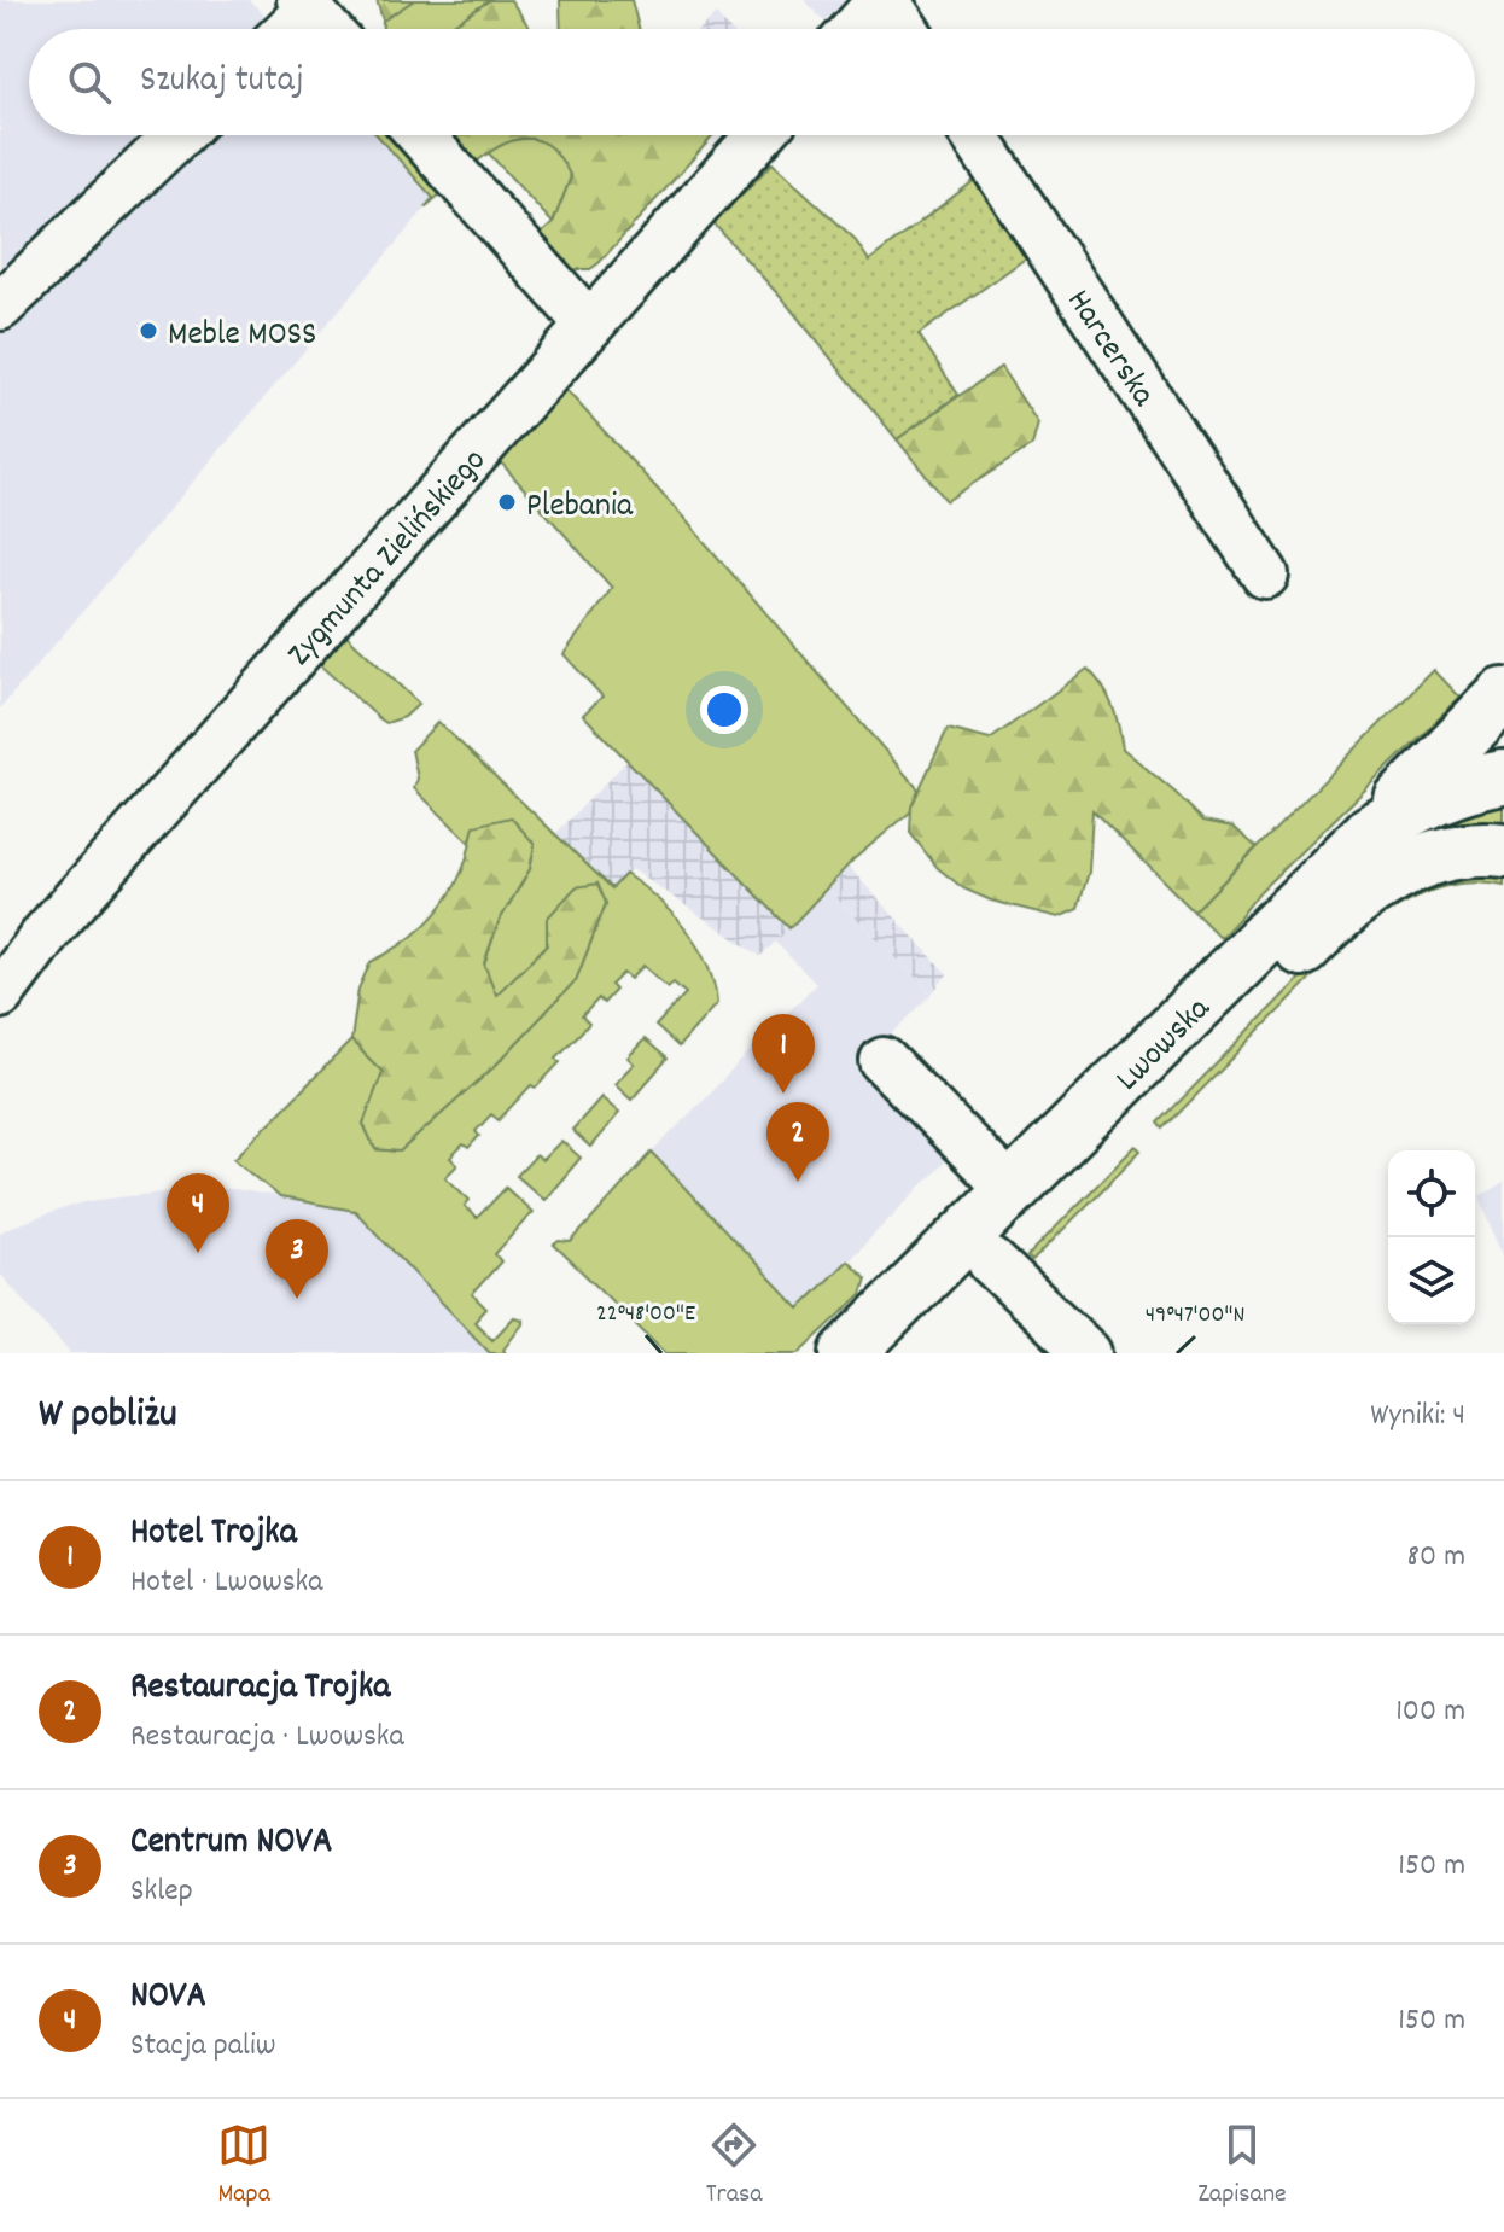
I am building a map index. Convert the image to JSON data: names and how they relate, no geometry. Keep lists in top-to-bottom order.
{
  "streets": {
    "highway": ["Lwowska"],
    "street": ["Harcerska", "Zygmunta Zielińskiego"]
  },
  "places": ["Meble MOSS", "Plebania"],
  "page": {
    "search": "Szukaj tutaj",
    "pins": [
      "1",
      "2",
      "4",
      "3"
    ],
    "heading": ["W pobliżu", "Wyniki: 4"],
    "list": [
      {
        "mark": "1",
        "name": "Hotel Trojka",
        "note": "Hotel · Lwowska",
        "value": "80 m"
      },
      {
        "mark": "2",
        "name": "Restauracja Trojka",
        "note": "Restauracja · Lwowska",
        "value": "100 m"
      },
      {
        "mark": "3",
        "name": "Centrum NOVA",
        "note": "Sklep",
        "value": "150 m"
      },
      {
        "mark": "4",
        "name": "NOVA",
        "note": "Stacja paliw",
        "value": "150 m"
      }
    ],
    "nav": ["Mapa", "Trasa", "Zapisane"]
  },
  "coordinates": ["22°48'00\"E", "49°47'00\"N"]
}
